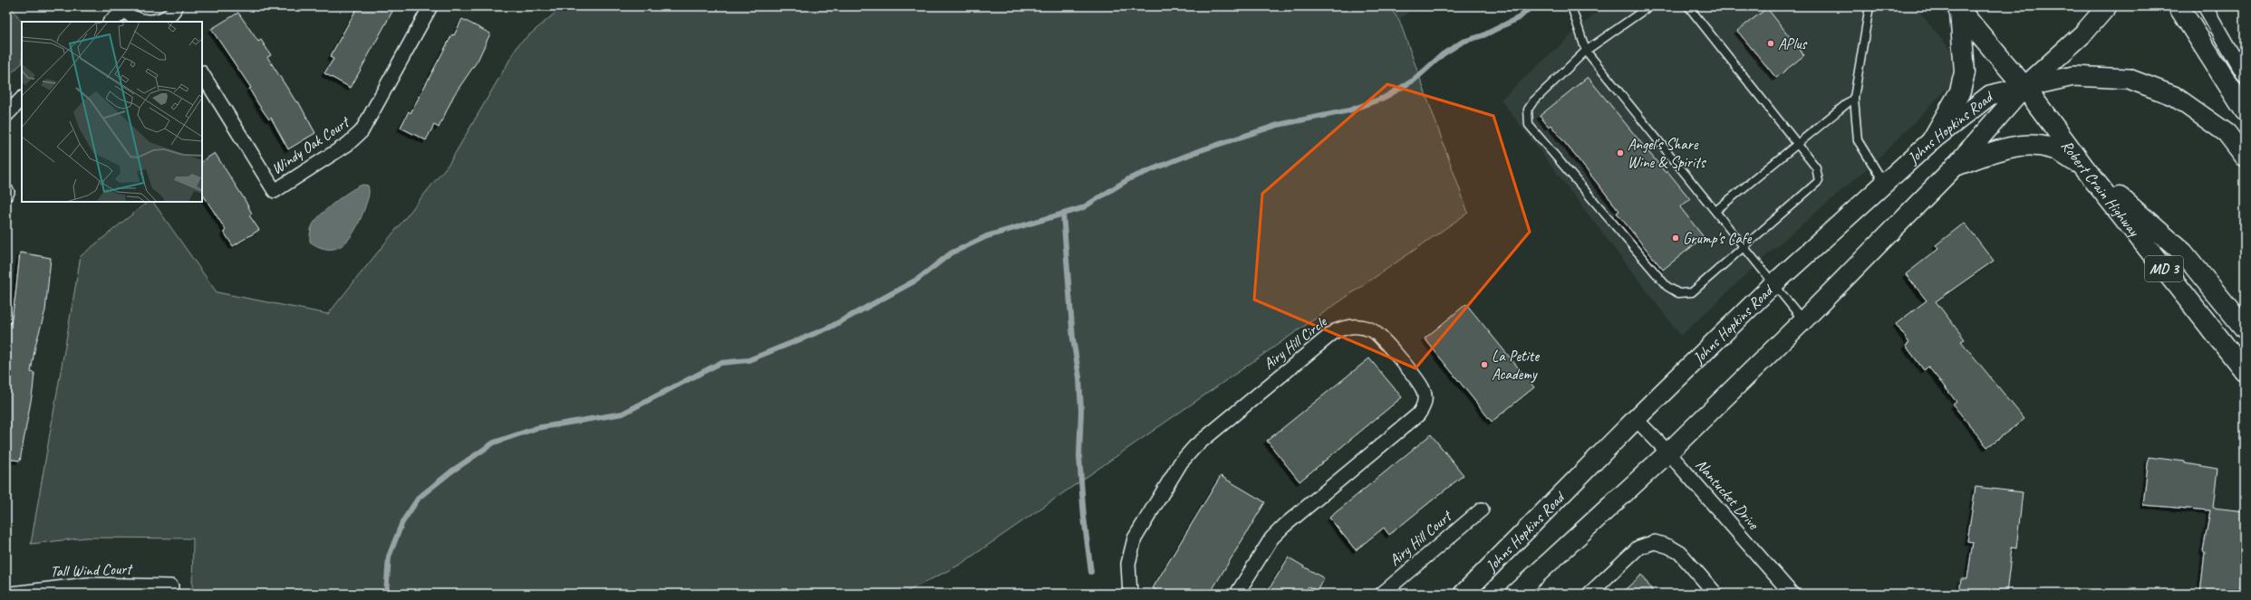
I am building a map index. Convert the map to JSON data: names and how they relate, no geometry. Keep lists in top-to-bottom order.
{
  "streets": {
    "highway": ["Robert Crain Highway", "MD 3"],
    "street": [
      "Johns Hopkins Road",
      "Windy Oak Court",
      "Airy Hill Circle",
      "Nantucket Drive",
      "Airy Hill Court",
      "Tall Wind Court"
    ]
  },
  "crossings": [
    ["Johns Hopkins Road", "Robert Crain Highway"],
    ["Johns Hopkins Road", "Nantucket Drive"]
  ],
  "places": [
    "APlus",
    "Angel's Share Wine & Spirits",
    "Grump's Cafe",
    "La Petite Academy"
  ]
}
